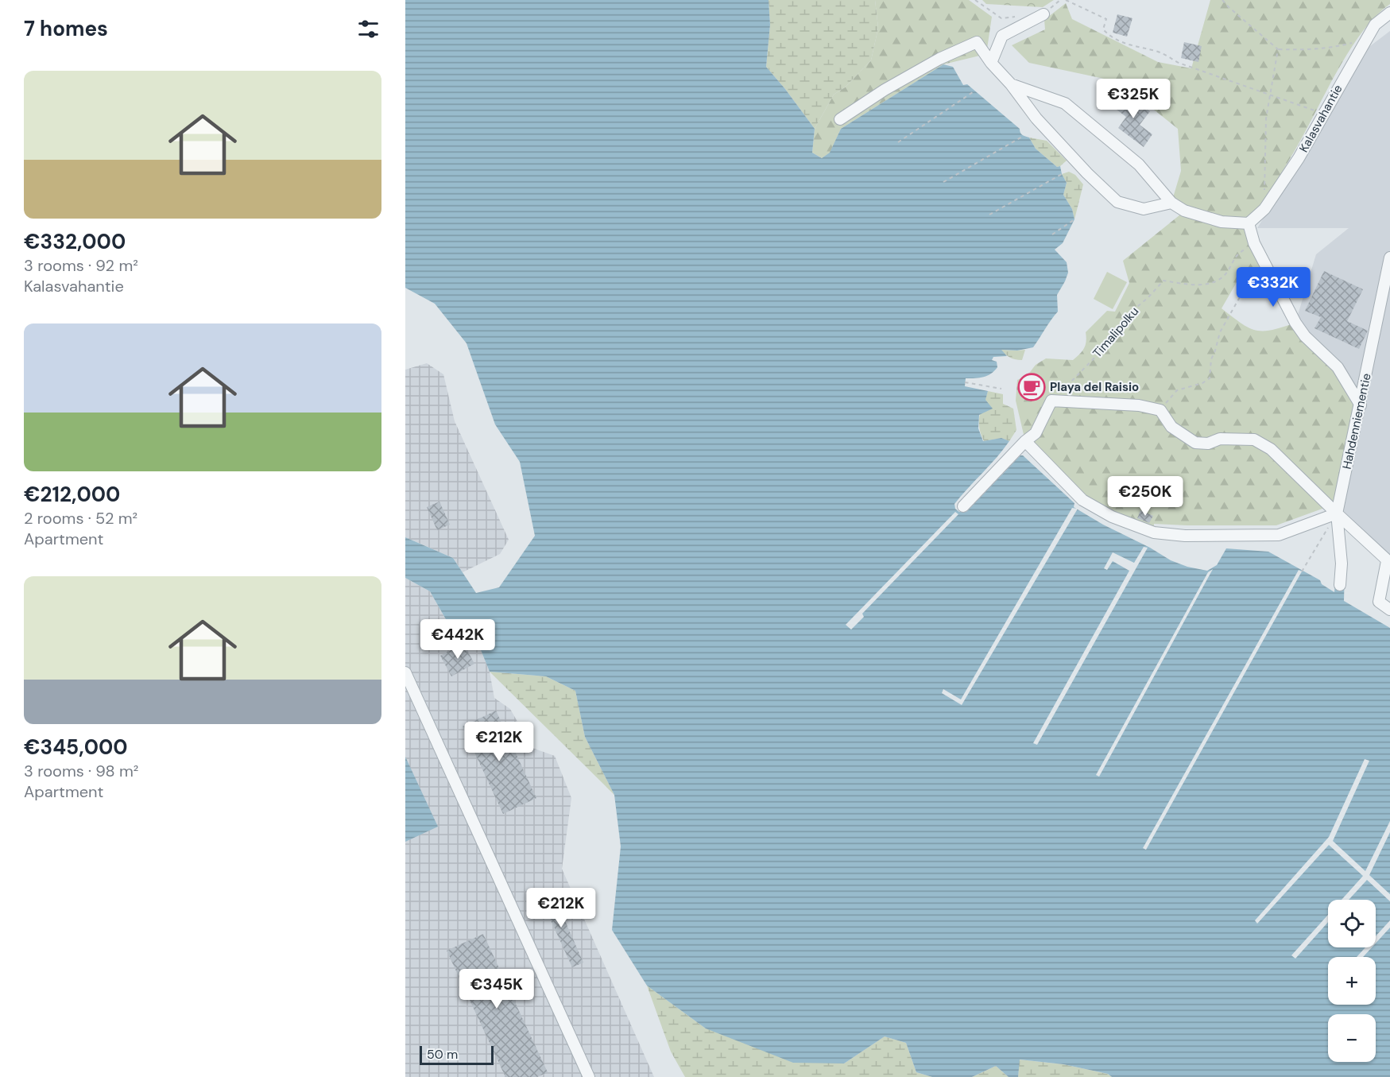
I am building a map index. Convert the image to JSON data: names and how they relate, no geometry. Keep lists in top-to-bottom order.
{
  "streets": {
    "street": ["Kalasvahantie", "Hahdenniementie"],
    "path": ["Timalipolku"]
  },
  "places": {
    "cafe": ["Playa del Raisio"]
  },
  "scale_bar": "50 m",
  "page": {
    "heading": "7 homes",
    "list": [
      {
        "name": "€332,000",
        "note": "3 rooms · 92 m² · Kalasvahantie"
      },
      {
        "name": "€212,000",
        "note": "2 rooms · 52 m² · Apartment"
      },
      {
        "name": "€345,000",
        "note": "3 rooms · 98 m² · Apartment"
      }
    ],
    "price": [
      "€325K",
      "€332K",
      "€250K",
      "€442K",
      "€212K",
      "€212K",
      "€345K"
    ],
    "map_buttons": ["+", "−"],
    "scale": "50 m"
  }
}
